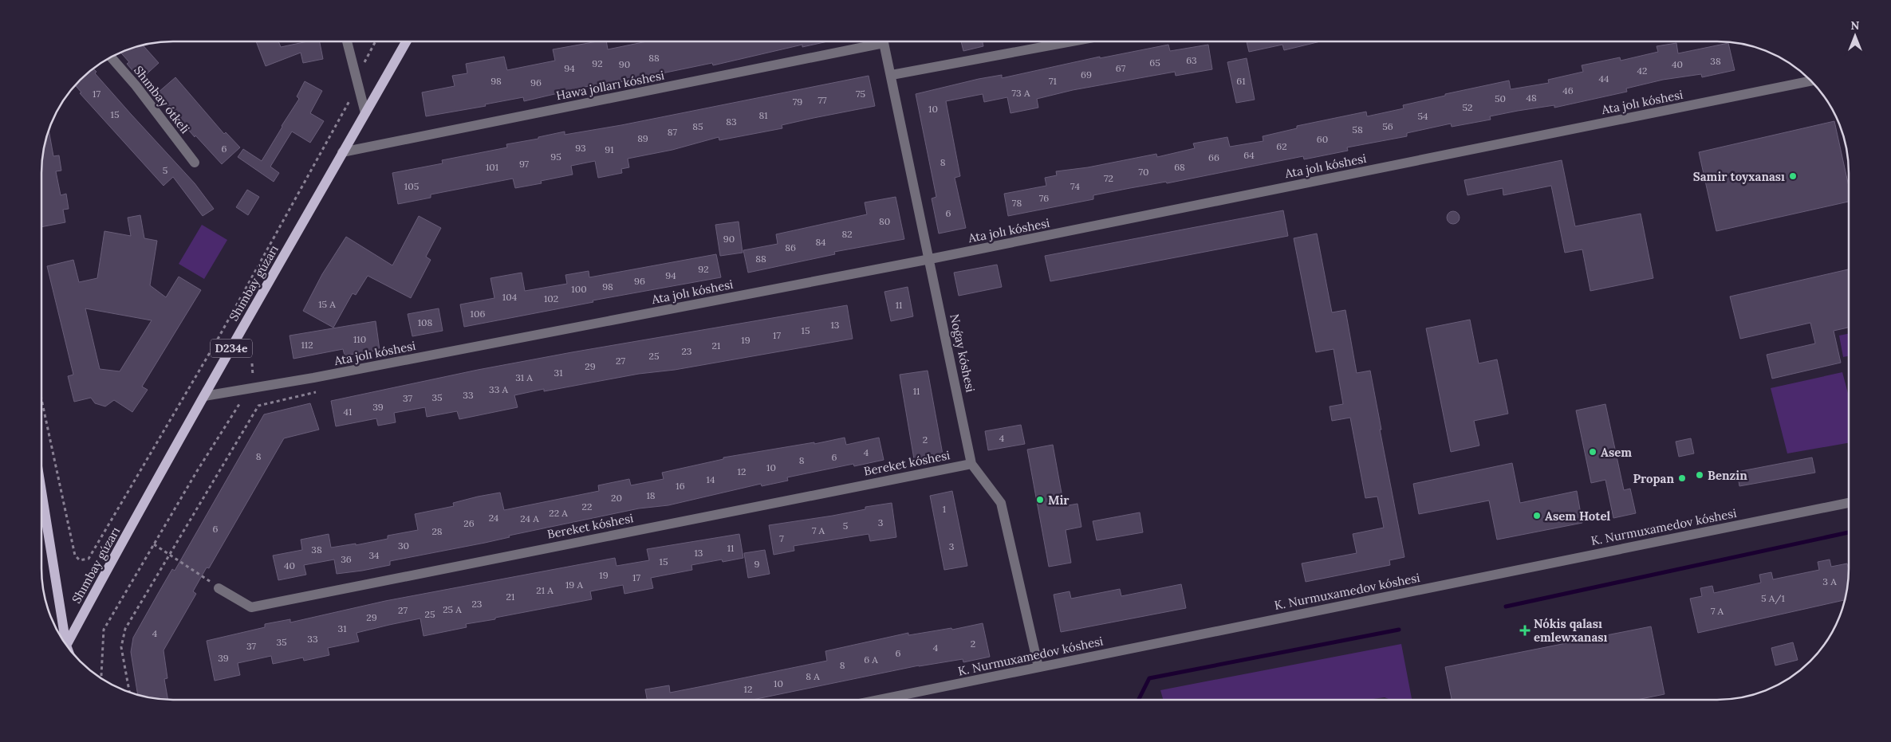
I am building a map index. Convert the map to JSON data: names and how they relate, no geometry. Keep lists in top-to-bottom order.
{
  "streets": {
    "main road": ["Shımbay gúzarı", "D234e"],
    "street": [
      "Hawa jolları kóshesi",
      "Shımbay ótkeli",
      "Ata jolı kóshesi",
      "Noǵay kóshesi",
      "Bereket kóshesi",
      "K. Nurmuxamedov kóshesi"
    ]
  },
  "crossings": [
    ["Hawa jolları kóshesi", "Shımbay gúzarı"],
    ["Ata jolı kóshesi", "Shımbay gúzarı"],
    ["Ata jolı kóshesi", "Noǵay kóshesi"],
    ["Noǵay kóshesi", "Bereket kóshesi"],
    ["Noǵay kóshesi", "K. Nurmuxamedov kóshesi"]
  ],
  "places": {
    "other": [
      "Samir toyxanası",
      "Asem",
      "Benzin",
      "Propan",
      "Mir",
      "Asem Hotel"
    ],
    "health": ["Nókis qalası emlewxanası"]
  },
  "house_numbers": [
    "88",
    "63",
    "38",
    "65",
    "92",
    "90",
    "40",
    "94",
    "67",
    "42",
    "69",
    "44",
    "98",
    "71",
    "61",
    "96",
    "46",
    "73 А",
    "17",
    "75",
    "48",
    "50",
    "77",
    "79",
    "52",
    "10",
    "15",
    "81",
    "54",
    "83",
    "85",
    "56",
    "58",
    "87",
    "89",
    "60",
    "62",
    "93",
    "6",
    "91",
    "64",
    "95",
    "66",
    "8",
    "97",
    "101",
    "68",
    "5",
    "70",
    "72",
    "105",
    "74",
    "76",
    "78",
    "6",
    "80",
    "82",
    "90",
    "84",
    "86",
    "88",
    "92",
    "94",
    "96",
    "98",
    "100",
    "104",
    "102",
    "15 А",
    "11",
    "106",
    "108",
    "13",
    "15",
    "17",
    "110",
    "19",
    "112",
    "21",
    "23",
    "25",
    "27",
    "29",
    "31",
    "31 А",
    "33 А",
    "11",
    "33",
    "35",
    "37",
    "39",
    "41",
    "4",
    "2",
    "4",
    "8",
    "6",
    "8",
    "10",
    "12",
    "14",
    "16",
    "18",
    "20",
    "22",
    "1",
    "22 А",
    "24",
    "24 А",
    "3",
    "26",
    "5",
    "6",
    "7 А",
    "28",
    "7",
    "30",
    "3",
    "11",
    "38",
    "13",
    "34",
    "36",
    "15",
    "9",
    "40",
    "19",
    "17",
    "3 А",
    "19 А",
    "21 А",
    "21",
    "5 А/1",
    "23",
    "25 А",
    "27",
    "7 А",
    "25",
    "29",
    "31",
    "4",
    "33",
    "35",
    "2",
    "37",
    "4",
    "6",
    "39",
    "6 А",
    "8",
    "8 А",
    "10",
    "12"
  ],
  "north": "top"
}
